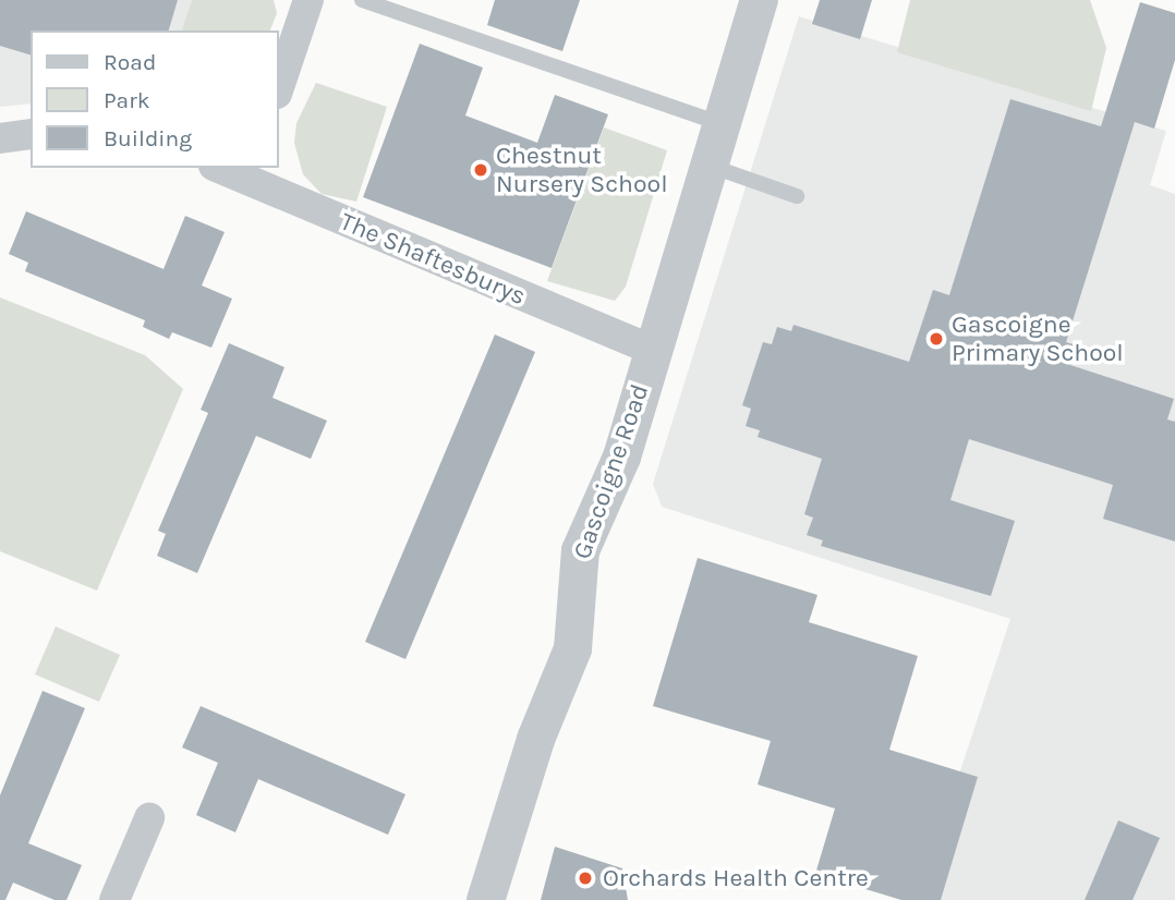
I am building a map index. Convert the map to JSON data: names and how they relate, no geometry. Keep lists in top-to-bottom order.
{
  "streets": {
    "street": ["The Shaftesburys", "Gascoigne Road"]
  },
  "crossings": [
    ["The Shaftesburys", "Gascoigne Road"]
  ],
  "places": ["Chestnut Nursery School", "Gascoigne Primary School", "Orchards Health Centre"],
  "legend": ["Road", "Park", "Building"]
}
